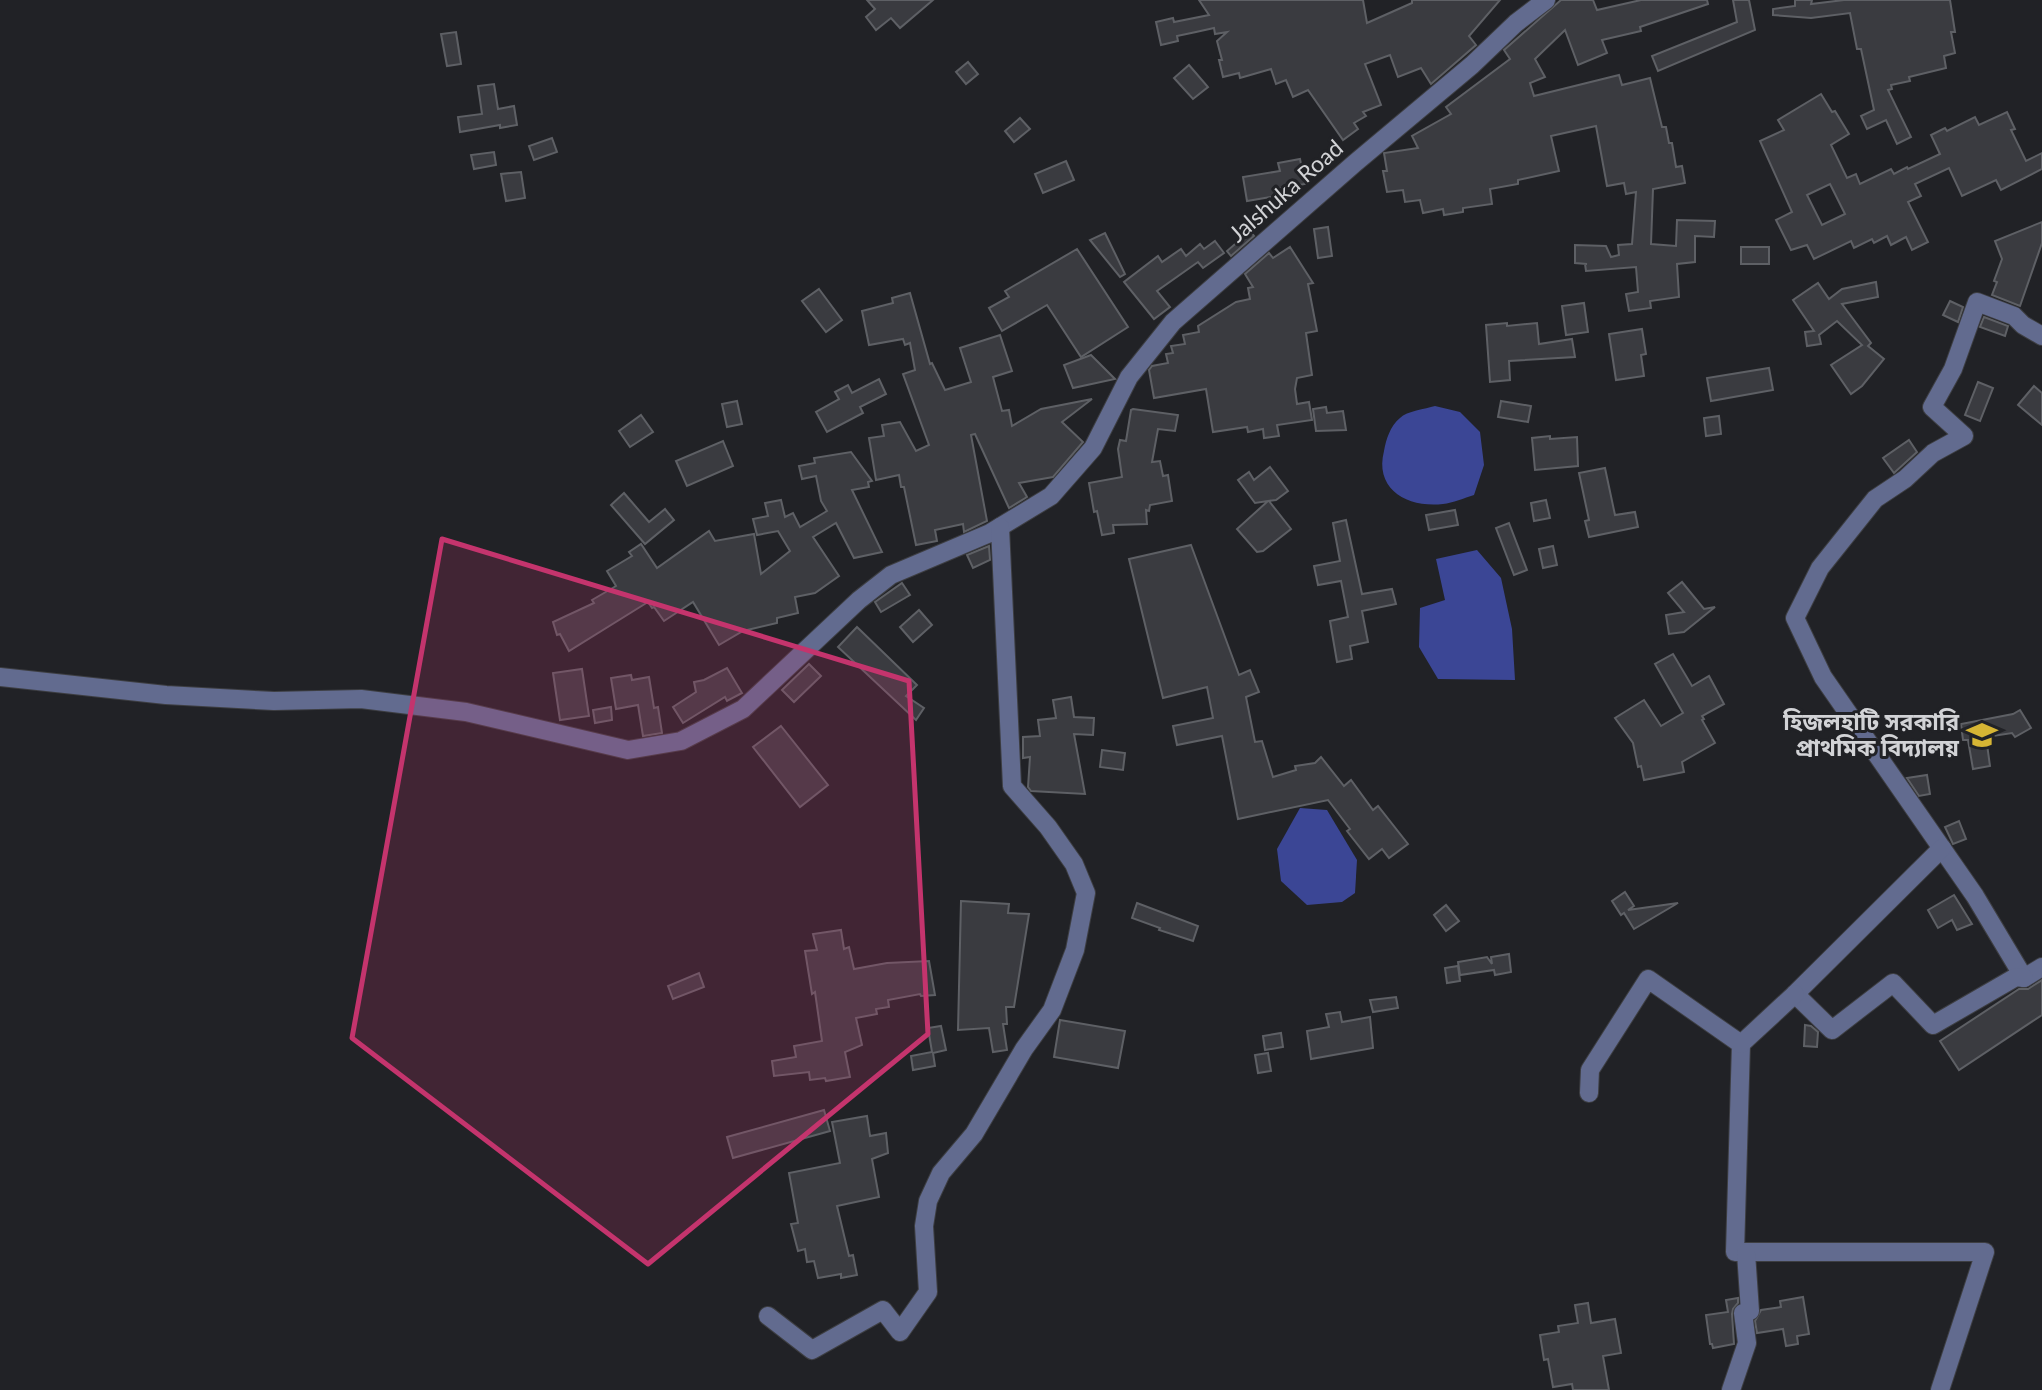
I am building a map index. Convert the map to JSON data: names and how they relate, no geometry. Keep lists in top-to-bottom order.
{
  "streets": {
    "street": ["Jalshuka Road"]
  },
  "places": {
    "school or university": ["হিজলহাটি সরকারি প্রাথমিক বিদ্যালয়"]
  }
}
